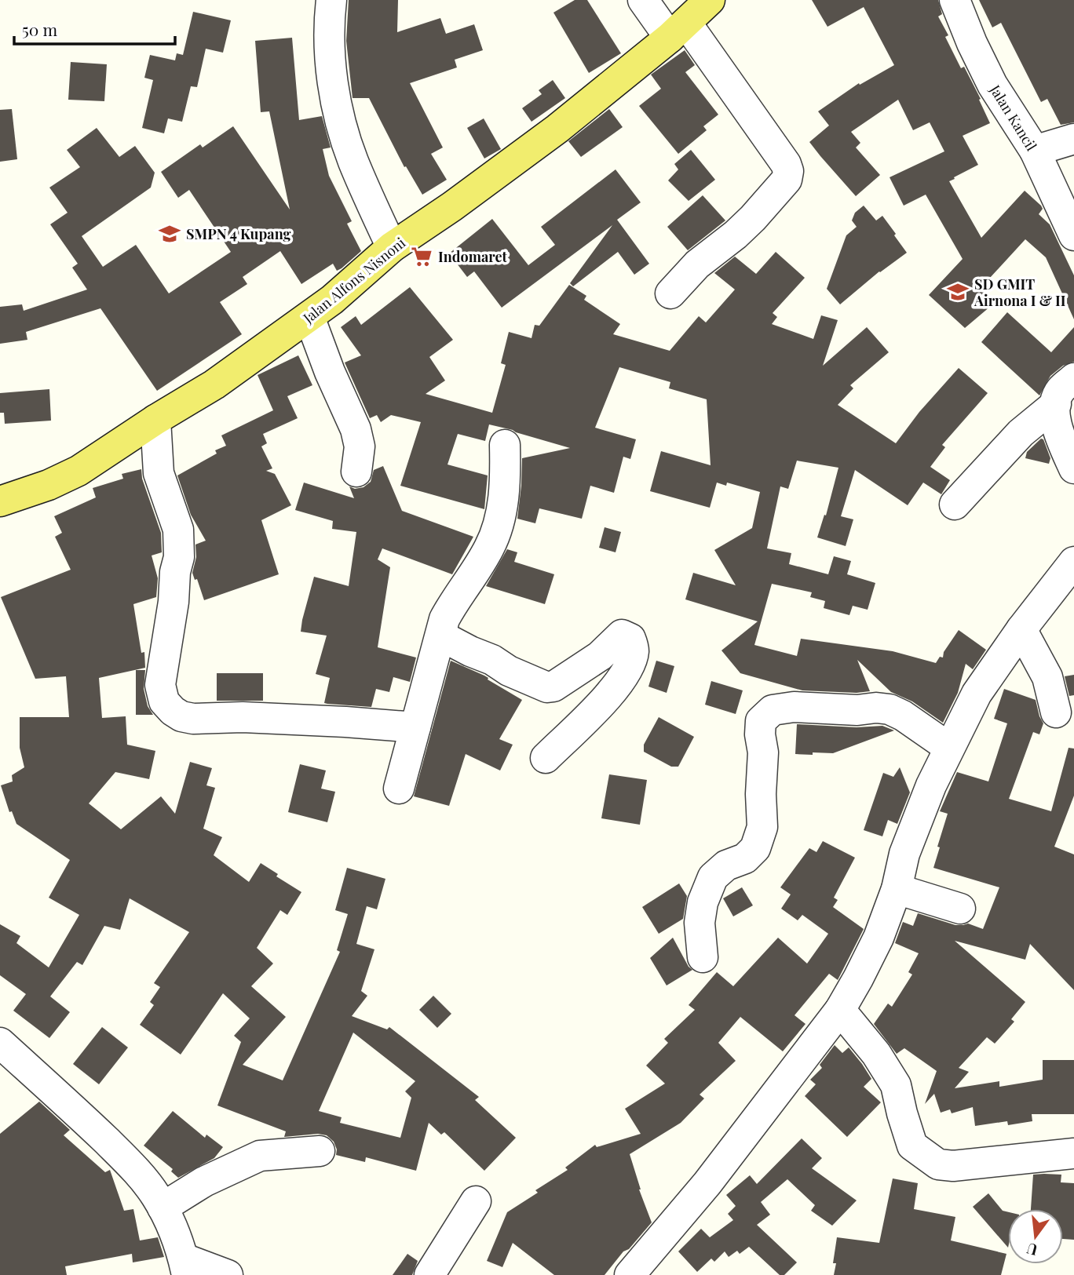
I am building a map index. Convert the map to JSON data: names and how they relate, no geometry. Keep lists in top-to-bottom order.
{
  "streets": {
    "main road": ["Jalan Alfons Nisnoni"],
    "street": ["Jalan Kancil"]
  },
  "places": {
    "school or university": ["SMPN 4 Kupang", "SD GMIT Airnona I & II"],
    "supermarket": ["Indomaret"]
  },
  "scale_bar": "50 m",
  "north": "bottom"
}
